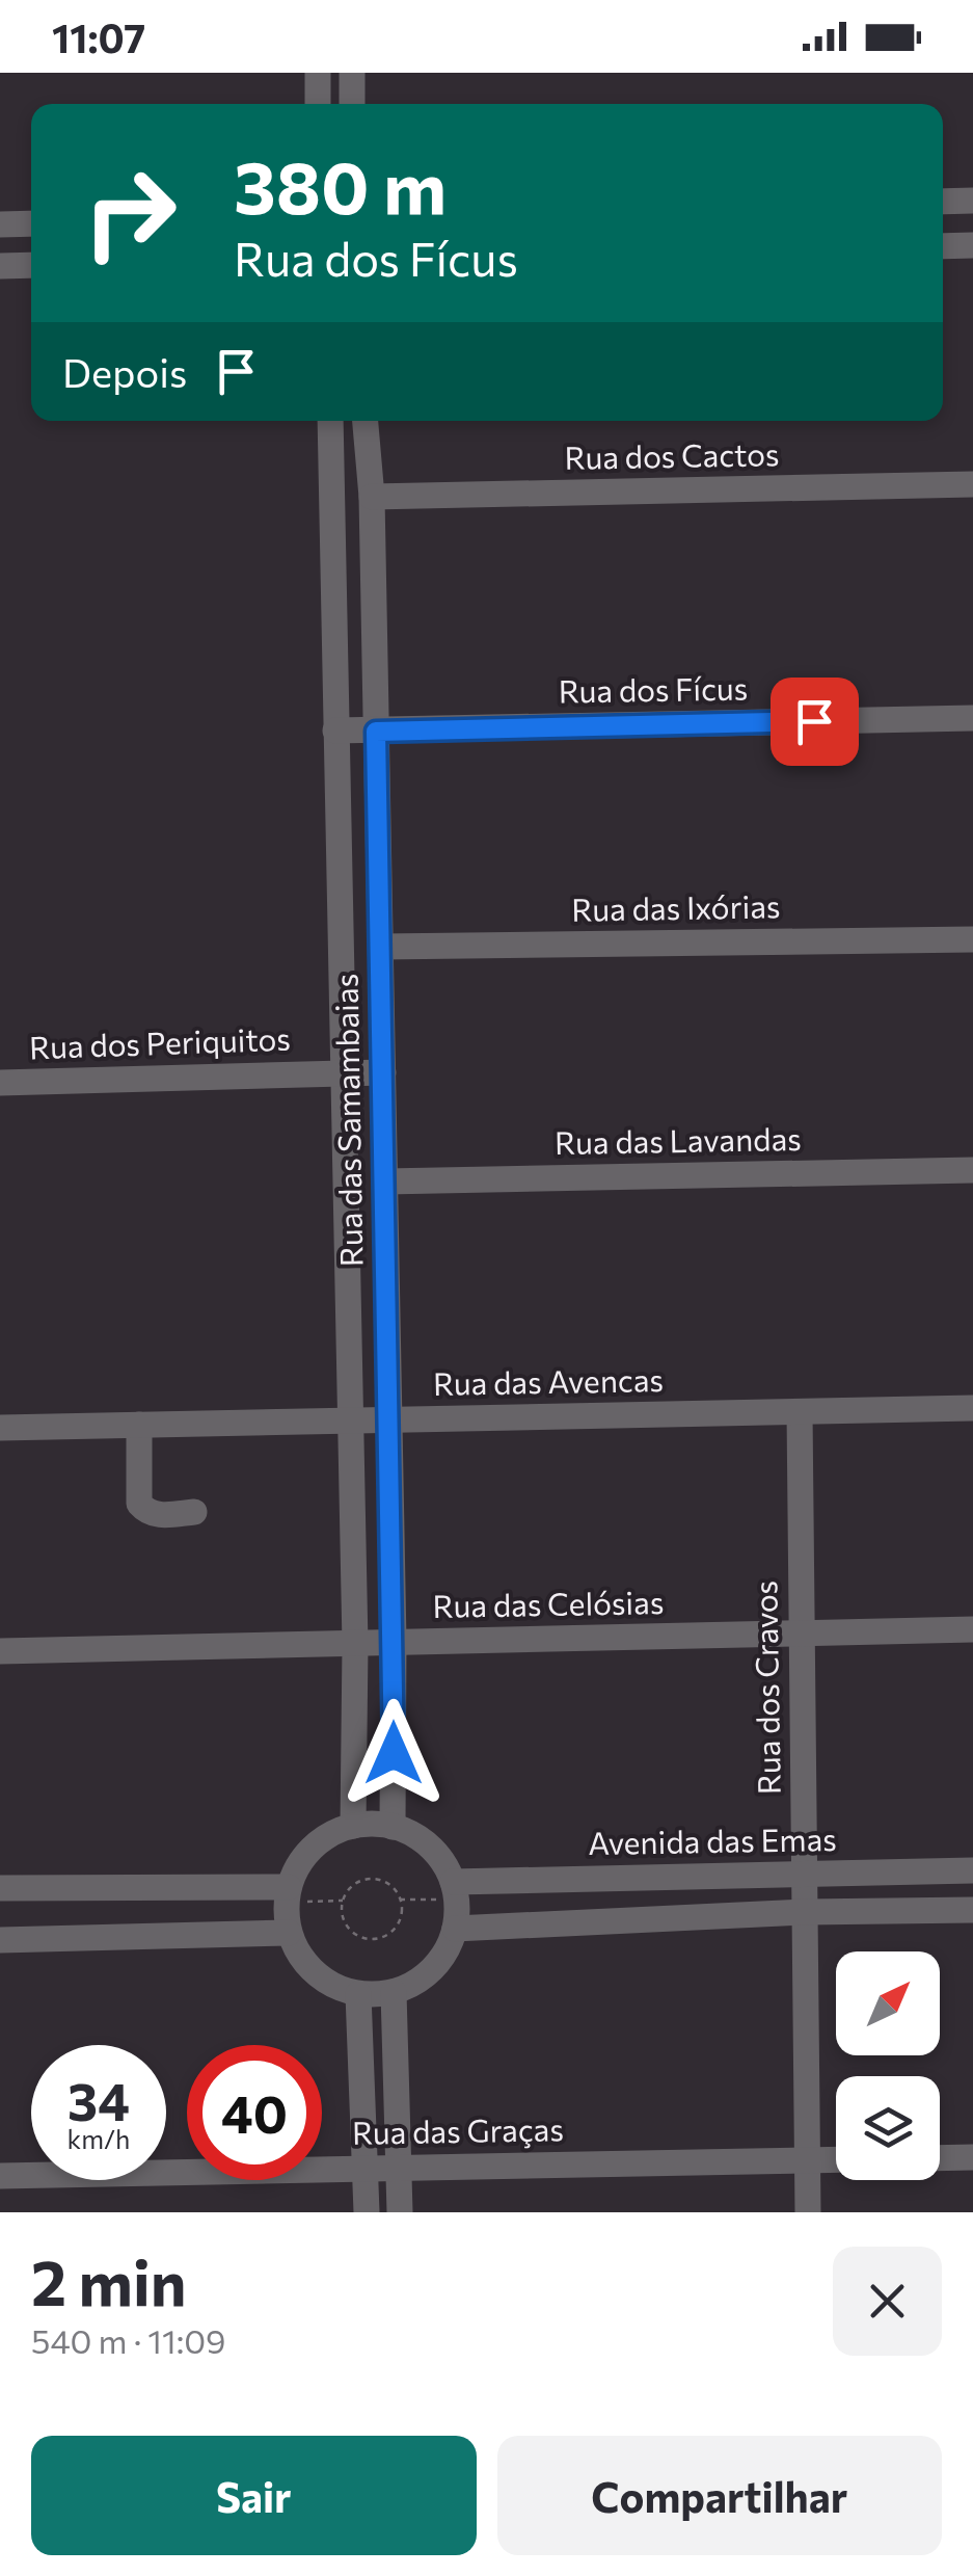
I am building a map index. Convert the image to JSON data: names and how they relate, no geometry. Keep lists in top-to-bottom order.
{
  "streets": {
    "street": [
      "Rua dos Cactos",
      "Rua dos Fícus",
      "Rua das Ixórias",
      "Rua dos Periquitos",
      "Rua das Samambaias",
      "Rua das Lavandas",
      "Rua das Avencas",
      "Rua das Celósias",
      "Rua dos Cravos",
      "Avenida das Emas",
      "Rua das Graças"
    ]
  },
  "crossings": [
    ["Rua dos Cactos", "Rua das Samambaias"],
    ["Rua dos Fícus", "Rua das Samambaias"],
    ["Rua das Ixórias", "Rua das Samambaias"],
    ["Rua dos Periquitos", "Rua das Samambaias"],
    ["Rua das Samambaias", "Rua das Lavandas"],
    ["Rua das Samambaias", "Rua das Avencas"],
    ["Rua das Samambaias", "Rua das Celósias"],
    ["Rua das Avencas", "Rua dos Cravos"],
    ["Rua das Celósias", "Rua dos Cravos"],
    ["Rua dos Cravos", "Avenida das Emas"],
    ["Rua dos Cravos", "Rua das Graças"]
  ],
  "north": "top right",
  "page": {
    "status": "11:07",
    "turn": ["380 m", "Rua dos Fícus"],
    "then": "Depois",
    "speed": "34 km/h",
    "limit": "40",
    "heading": ["2 min", "540 m · 11:09"],
    "buttons": ["Sair", "Compartilhar"]
  }
}
